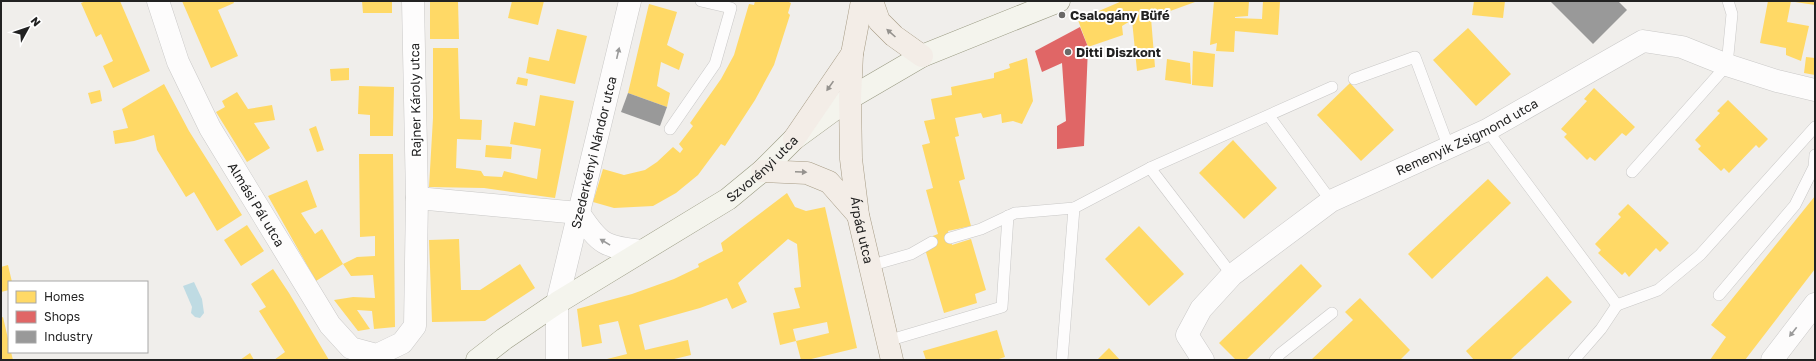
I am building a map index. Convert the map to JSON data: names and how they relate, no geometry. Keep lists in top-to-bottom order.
{
  "streets": {
    "main road": ["Szvorényi utca", "Árpád utca"],
    "street": [
      "Rajner Károly utca",
      "Remenyik Zsigmond utca",
      "Szederkényi Nándor utca",
      "Almási Pál utca"
    ]
  },
  "crossings": [
    ["Rajner Károly utca", "Almási Pál utca"],
    ["Szederkényi Nándor utca", "Szvorényi utca"],
    ["Szvorényi utca", "Árpád utca"]
  ],
  "one_way": ["Szederkényi Nándor utca"],
  "places": ["Csalogány Büfé", "Ditti Diszkont"],
  "legend": ["Homes", "Shops", "Industry"],
  "north": "top right"
}
